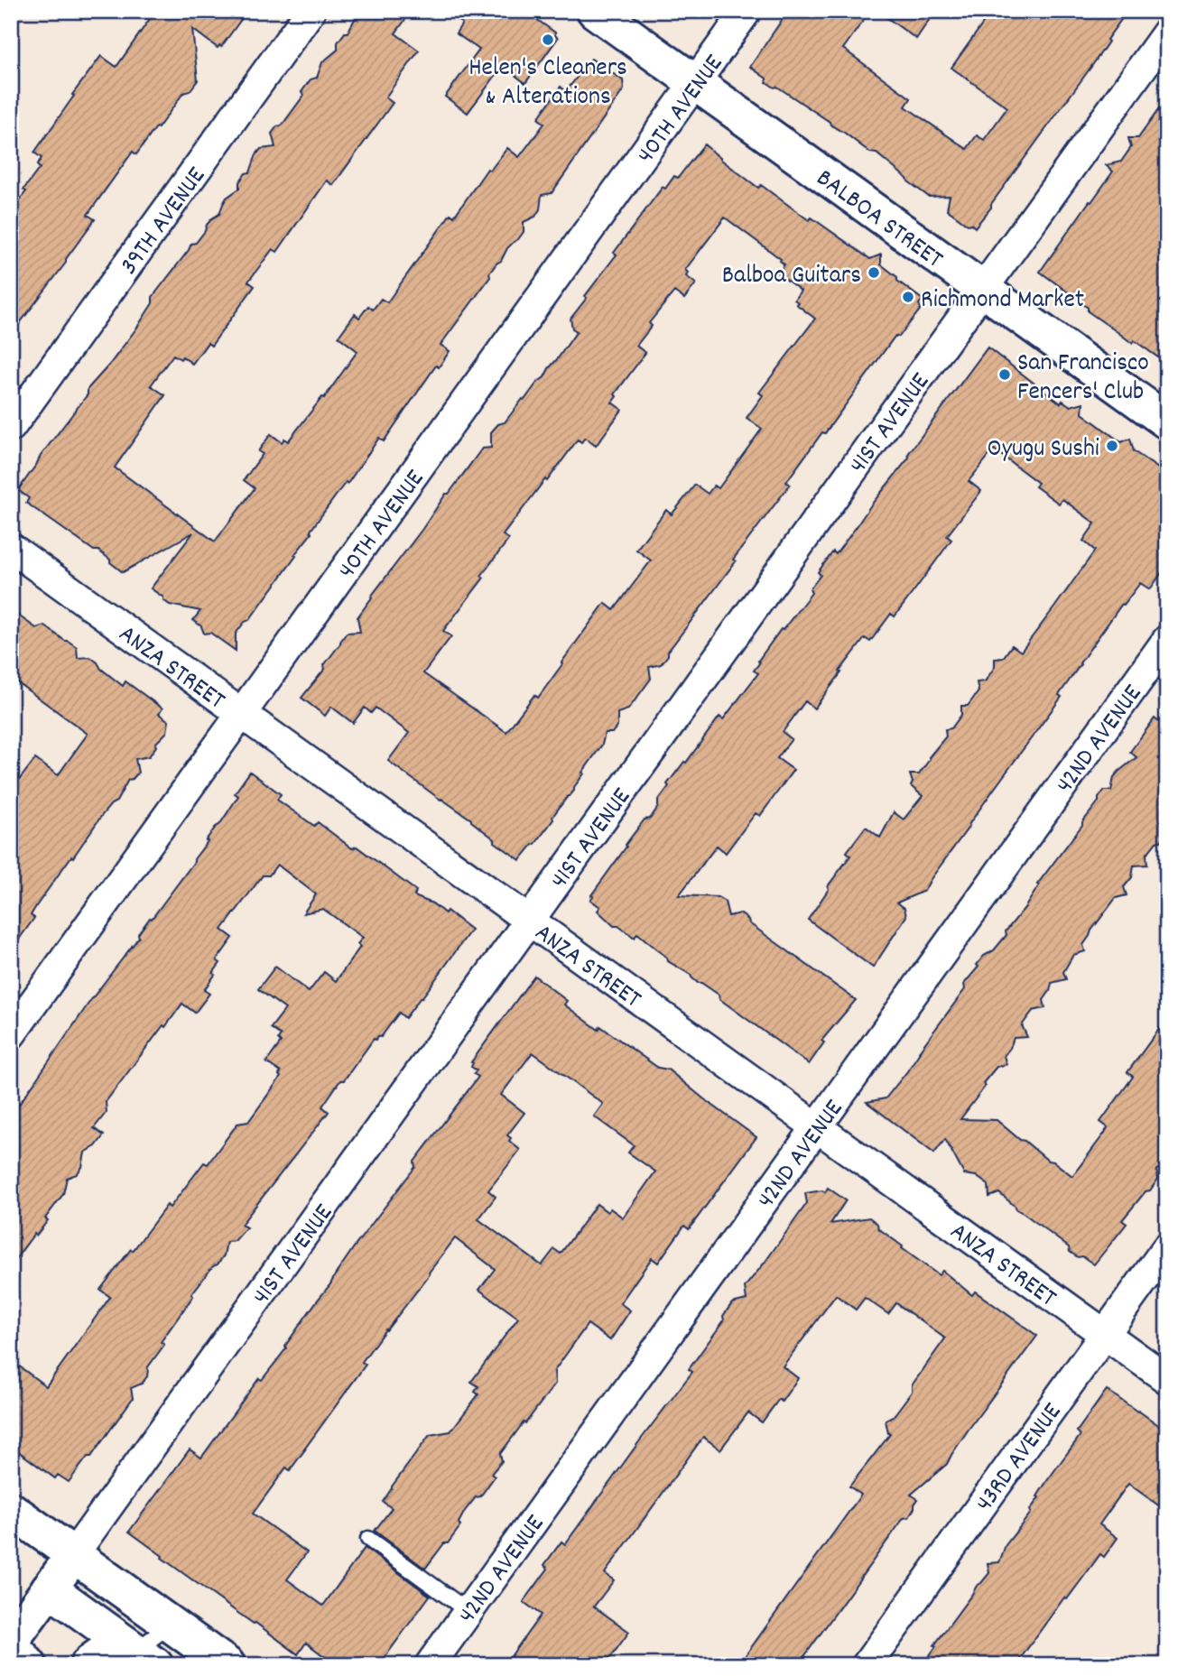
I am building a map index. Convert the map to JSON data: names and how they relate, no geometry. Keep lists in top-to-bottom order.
{
  "streets": {
    "street": [
      "40TH AVENUE",
      "BALBOA STREET",
      "39TH AVENUE",
      "41ST AVENUE",
      "ANZA STREET",
      "42ND AVENUE",
      "43RD AVENUE"
    ]
  },
  "crossings": [
    ["40TH AVENUE", "BALBOA STREET"],
    ["40TH AVENUE", "ANZA STREET"],
    ["BALBOA STREET", "41ST AVENUE"],
    ["41ST AVENUE", "ANZA STREET"],
    ["ANZA STREET", "42ND AVENUE"],
    ["ANZA STREET", "43RD AVENUE"]
  ],
  "places": [
    "Helen's Cleaners & Alterations",
    "Balboa Guitars",
    "Richmond Market",
    "San Francisco Fencers' Club",
    "Oyugu Sushi"
  ]
}
